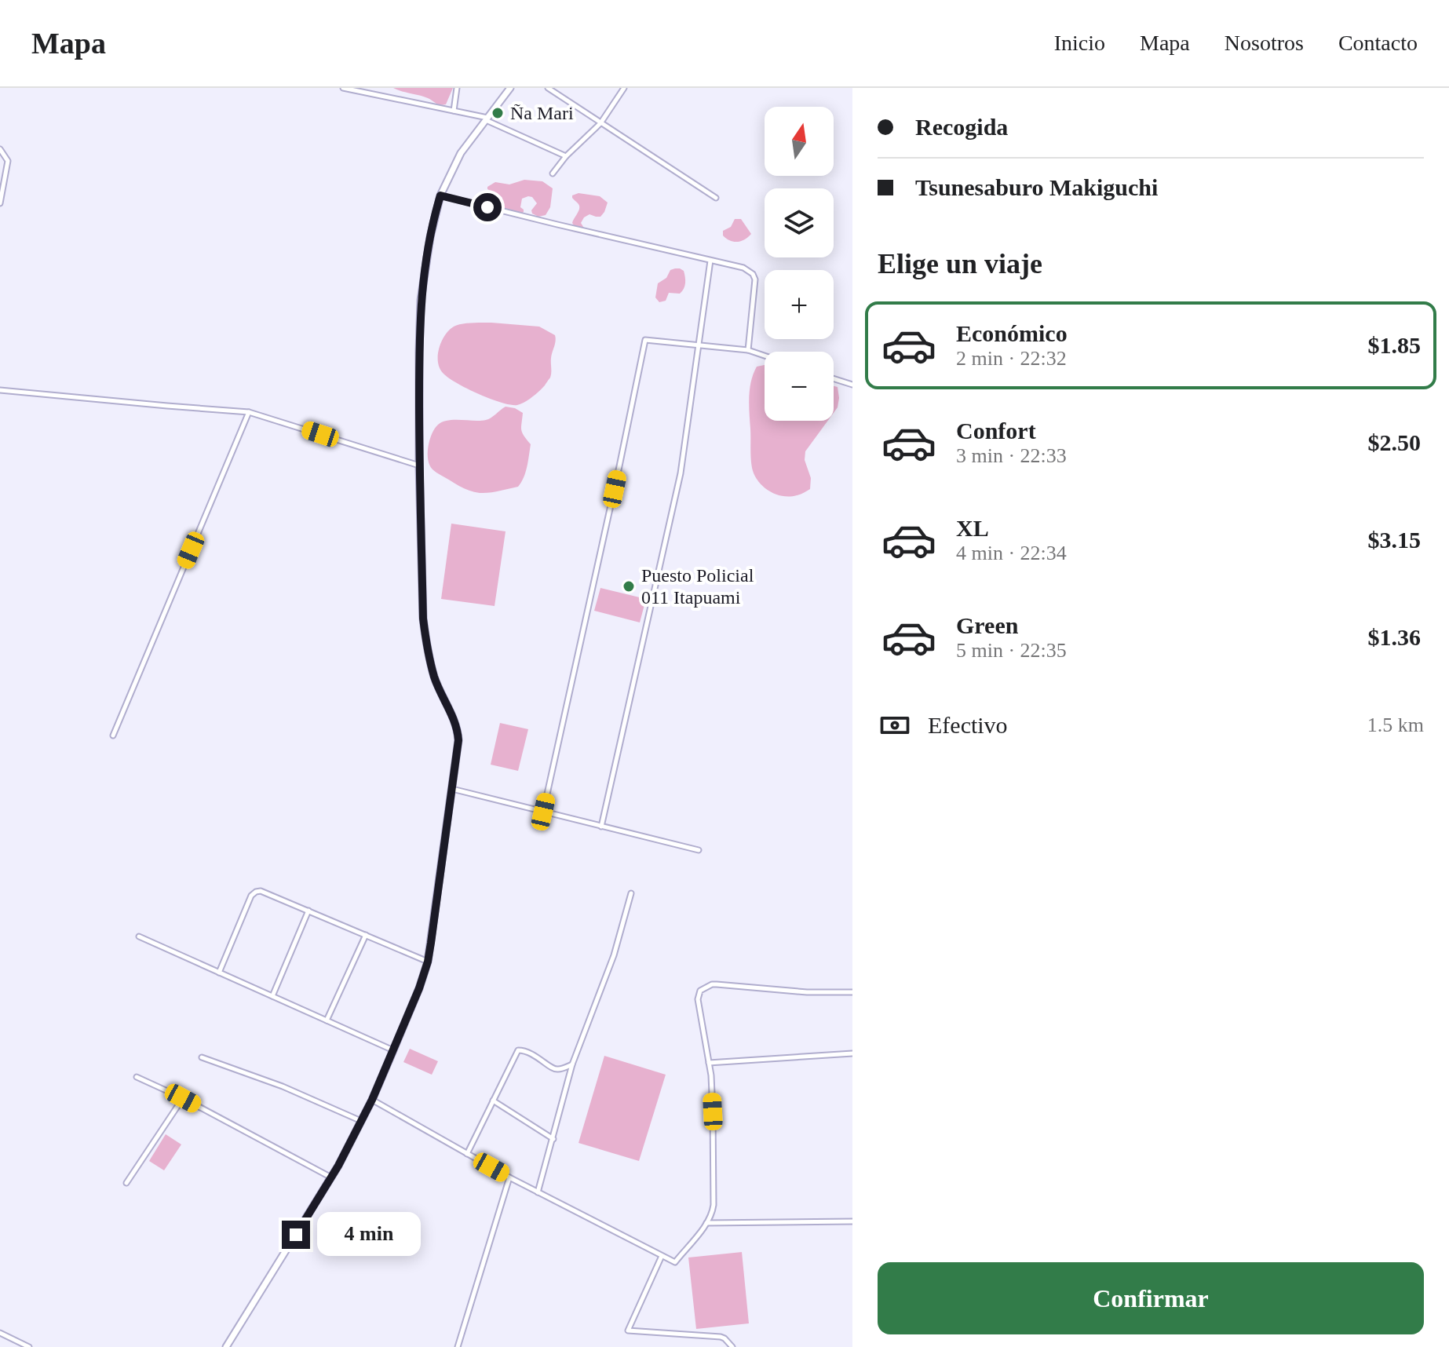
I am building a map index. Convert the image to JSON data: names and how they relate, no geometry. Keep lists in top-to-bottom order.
{
  "places": ["Ña Mari", "Puesto Policial 011 Itapuami"],
  "north": "top",
  "page": {
    "header": "Mapa",
    "nav": [
      "Inicio",
      "Mapa",
      "Nosotros",
      "Contacto"
    ],
    "banner": ["Recogida", "Tsunesaburo Makiguchi"],
    "map_buttons": ["+", "−"],
    "heading": "Elige un viaje",
    "list": [
      {
        "name": "Económico",
        "note": "2 min · 22:32",
        "value": "$1.85"
      },
      {
        "name": "Confort",
        "note": "3 min · 22:33",
        "value": "$2.50"
      },
      {
        "name": "XL",
        "note": "4 min · 22:34",
        "value": "$3.15"
      },
      {
        "name": "Green",
        "note": "5 min · 22:35",
        "value": "$1.36"
      }
    ],
    "pay": ["Efectivo", "1.5 km"],
    "bubble": "4 min",
    "buttons": "Confirmar"
  }
}
